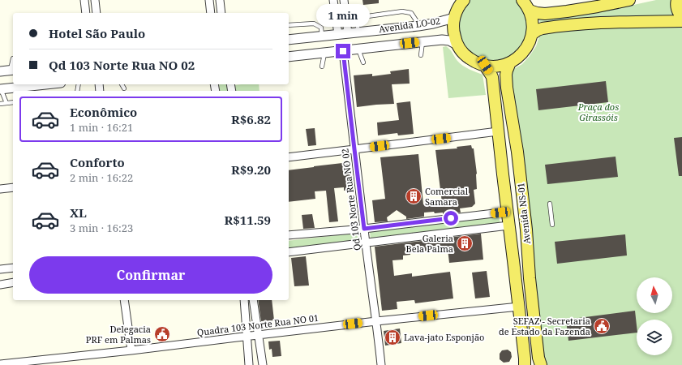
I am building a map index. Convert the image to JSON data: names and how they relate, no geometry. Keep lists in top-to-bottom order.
{
  "streets": {
    "main road": ["Avenida NS-01"],
    "street": ["Avenida LO-02", "Qd 103 Norte Rua NO 02", "Quadra 103 Norte Rua NO 01"]
  },
  "crossings": [
    ["Avenida LO-02", "Qd 103 Norte Rua NO 02"],
    ["Qd 103 Norte Rua NO 02", "Quadra 103 Norte Rua NO 01"],
    ["Avenida NS-01", "Quadra 103 Norte Rua NO 01"]
  ],
  "parks": ["Praça dos Girassóis"],
  "places": {
    "building": ["Comercial Samara", "Galeria Bela Palma", "Lava-jato Esponjão"],
    "public building": ["SEFAZ - Secretaria de Estado da Fazenda", "Delegacia PRF em Palmas"]
  },
  "north": "top",
  "page": {
    "bubble": "1 min",
    "banner": ["Hotel São Paulo", "Qd 103 Norte Rua NO 02"],
    "list": [
      {
        "name": "Econômico",
        "note": "1 min · 16:21",
        "value": "R$6.82"
      },
      {
        "name": "Conforto",
        "note": "2 min · 16:22",
        "value": "R$9.20"
      },
      {
        "name": "XL",
        "note": "3 min · 16:23",
        "value": "R$11.59"
      }
    ],
    "buttons": "Confirmar"
  }
}
